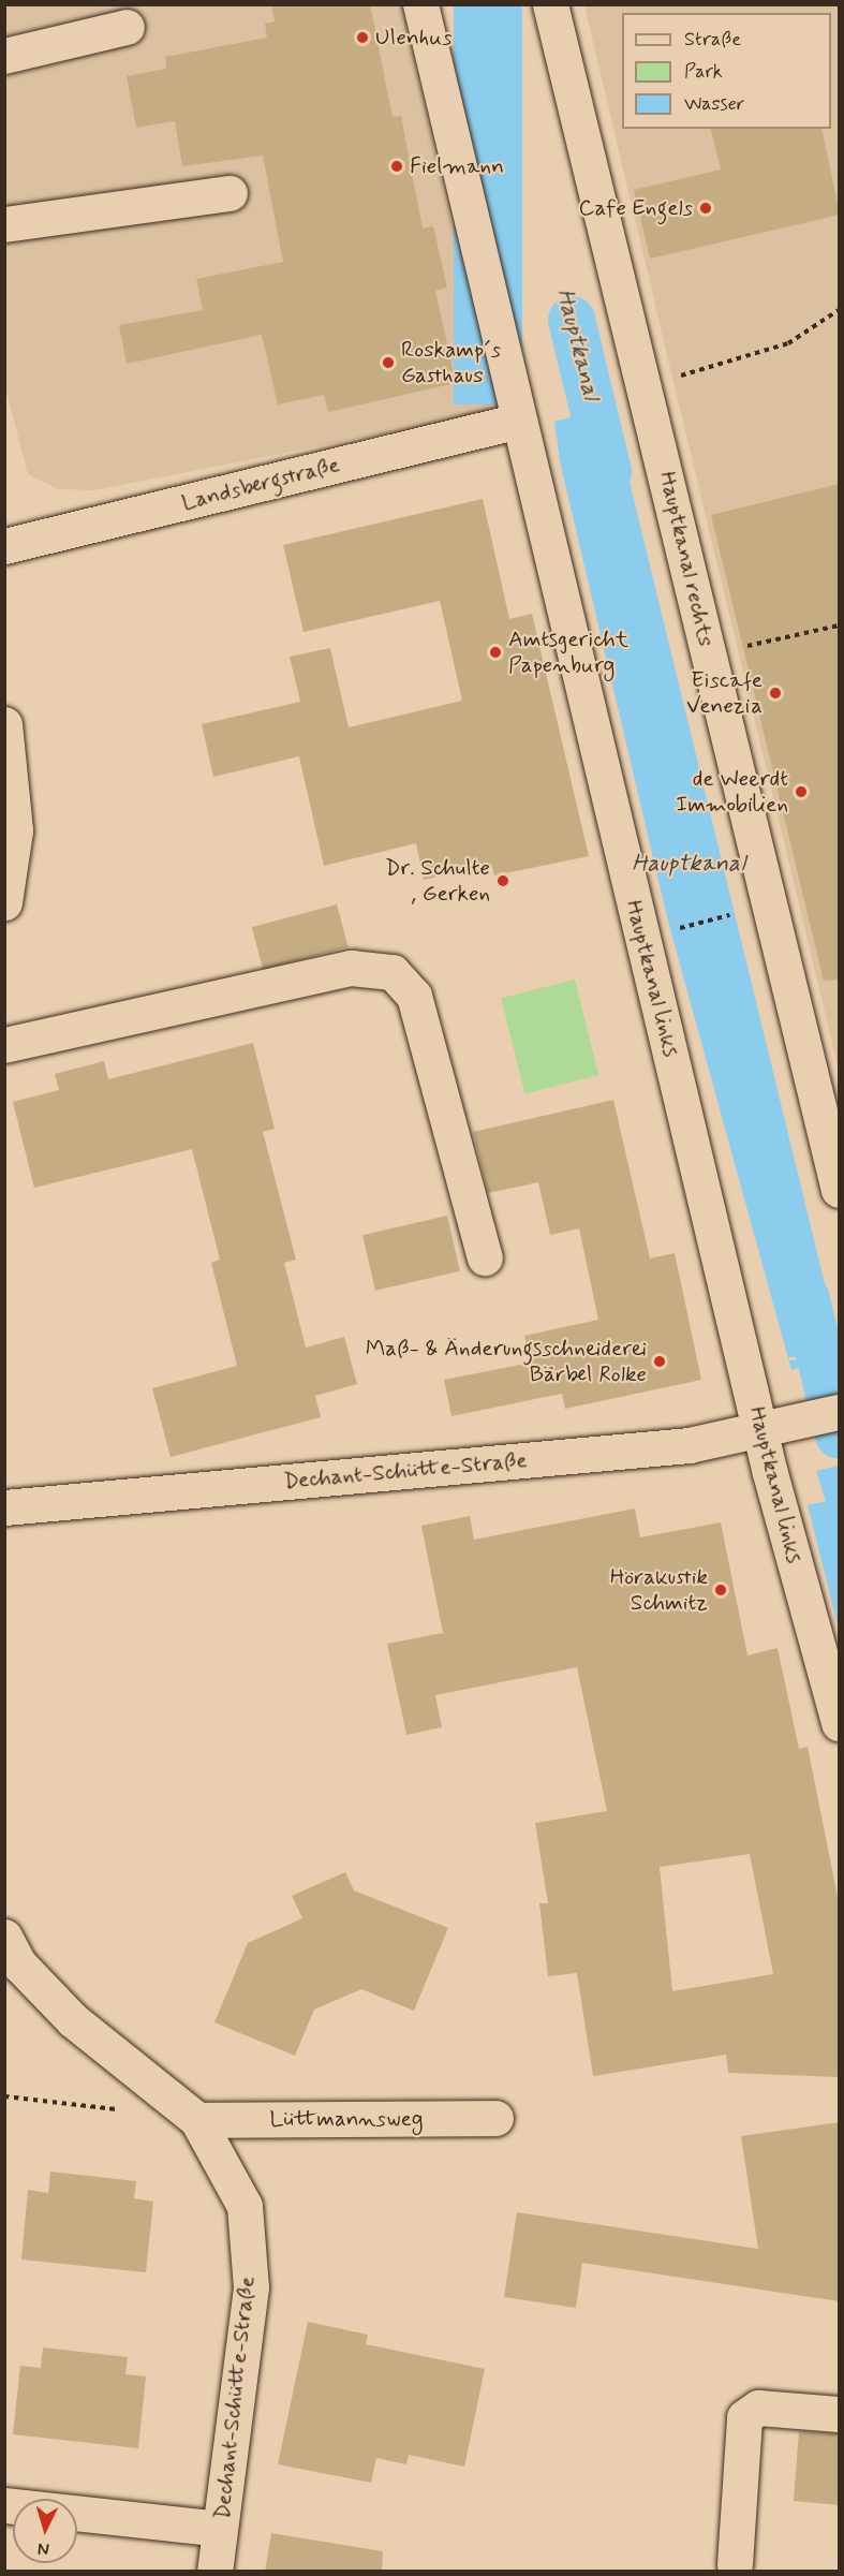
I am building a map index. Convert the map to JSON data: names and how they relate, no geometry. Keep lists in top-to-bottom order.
{
  "streets": {
    "street": [
      "Landsbergstraße",
      "Hauptkanal rechts",
      "Hauptkanal links",
      "Dechant-Schütte-Straße",
      "Lüttmannsweg"
    ]
  },
  "crossings": [
    ["Landsbergstraße", "Hauptkanal links"],
    ["Hauptkanal links", "Dechant-Schütte-Straße"],
    ["Dechant-Schütte-Straße", "Lüttmannsweg"]
  ],
  "water": ["Hauptkanal"],
  "places": [
    "Ulenhus",
    "Fielmann",
    "Cafe Engels",
    "Roskamp´s Gasthaus",
    "Amtsgericht Papenburg",
    "Eiscafe Venezia",
    "de Weerdt Immobilien",
    "Dr. Schulte , Gerken",
    "Maß- & Änderungsschneiderei Bärbel Rolke",
    "Hörakustik Schmitz"
  ],
  "legend": ["Straße", "Park", "Wasser"],
  "north": "bottom"
}
